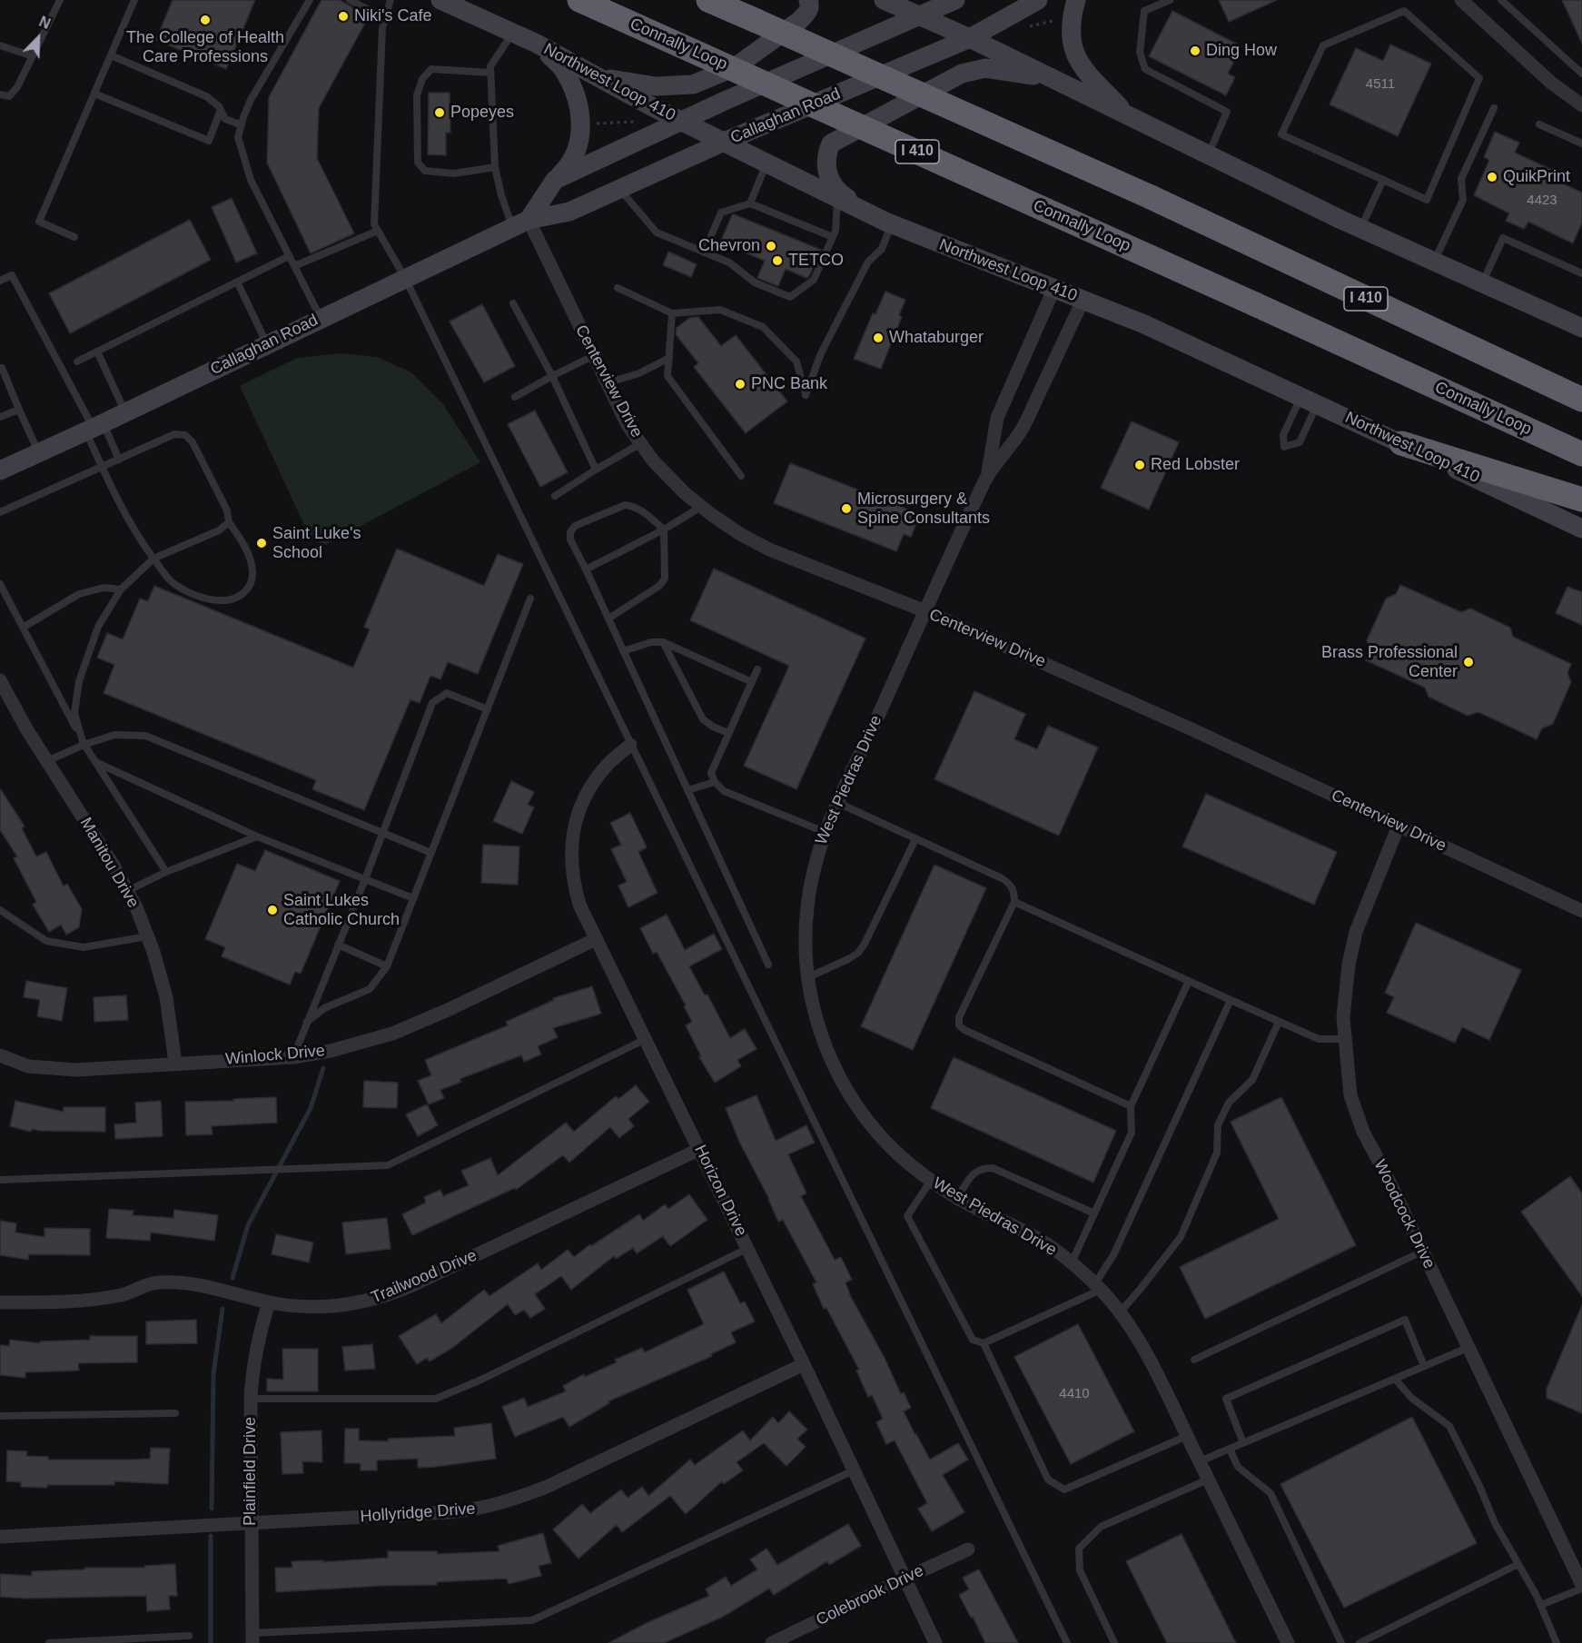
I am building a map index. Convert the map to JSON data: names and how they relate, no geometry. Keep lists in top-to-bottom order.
{
  "streets": {
    "highway": ["Connally Loop", "I 410"],
    "main road": ["Northwest Loop 410", "Callaghan Road"],
    "street": [
      "Centerview Drive",
      "West Piedras Drive",
      "Manitou Drive",
      "Winlock Drive",
      "Horizon Drive",
      "Woodcock Drive",
      "Trailwood Drive",
      "Plainfield Drive",
      "Hollyridge Drive",
      "Colebrook Drive"
    ]
  },
  "crossings": [
    ["Northwest Loop 410", "Callaghan Road"],
    ["Northwest Loop 410", "West Piedras Drive"],
    ["Callaghan Road", "Centerview Drive"],
    ["Centerview Drive", "West Piedras Drive"],
    ["Centerview Drive", "Woodcock Drive"],
    ["Manitou Drive", "Winlock Drive"],
    ["Winlock Drive", "Horizon Drive"],
    ["Horizon Drive", "Trailwood Drive"],
    ["Horizon Drive", "Hollyridge Drive"],
    ["Horizon Drive", "Colebrook Drive"],
    ["Trailwood Drive", "Plainfield Drive"],
    ["Plainfield Drive", "Hollyridge Drive"]
  ],
  "places": [
    "Niki's Cafe",
    "The College of Health Care Professions",
    "Ding How",
    "Popeyes",
    "QuikPrint",
    "Chevron",
    "TETCO",
    "Whataburger",
    "PNC Bank",
    "Red Lobster",
    "Microsurgery & Spine Consultants",
    "Saint Luke's School",
    "Brass Professional Center",
    "Saint Lukes Catholic Church"
  ],
  "house_numbers": ["4511", "4423", "4410"],
  "north": "top right"
}
